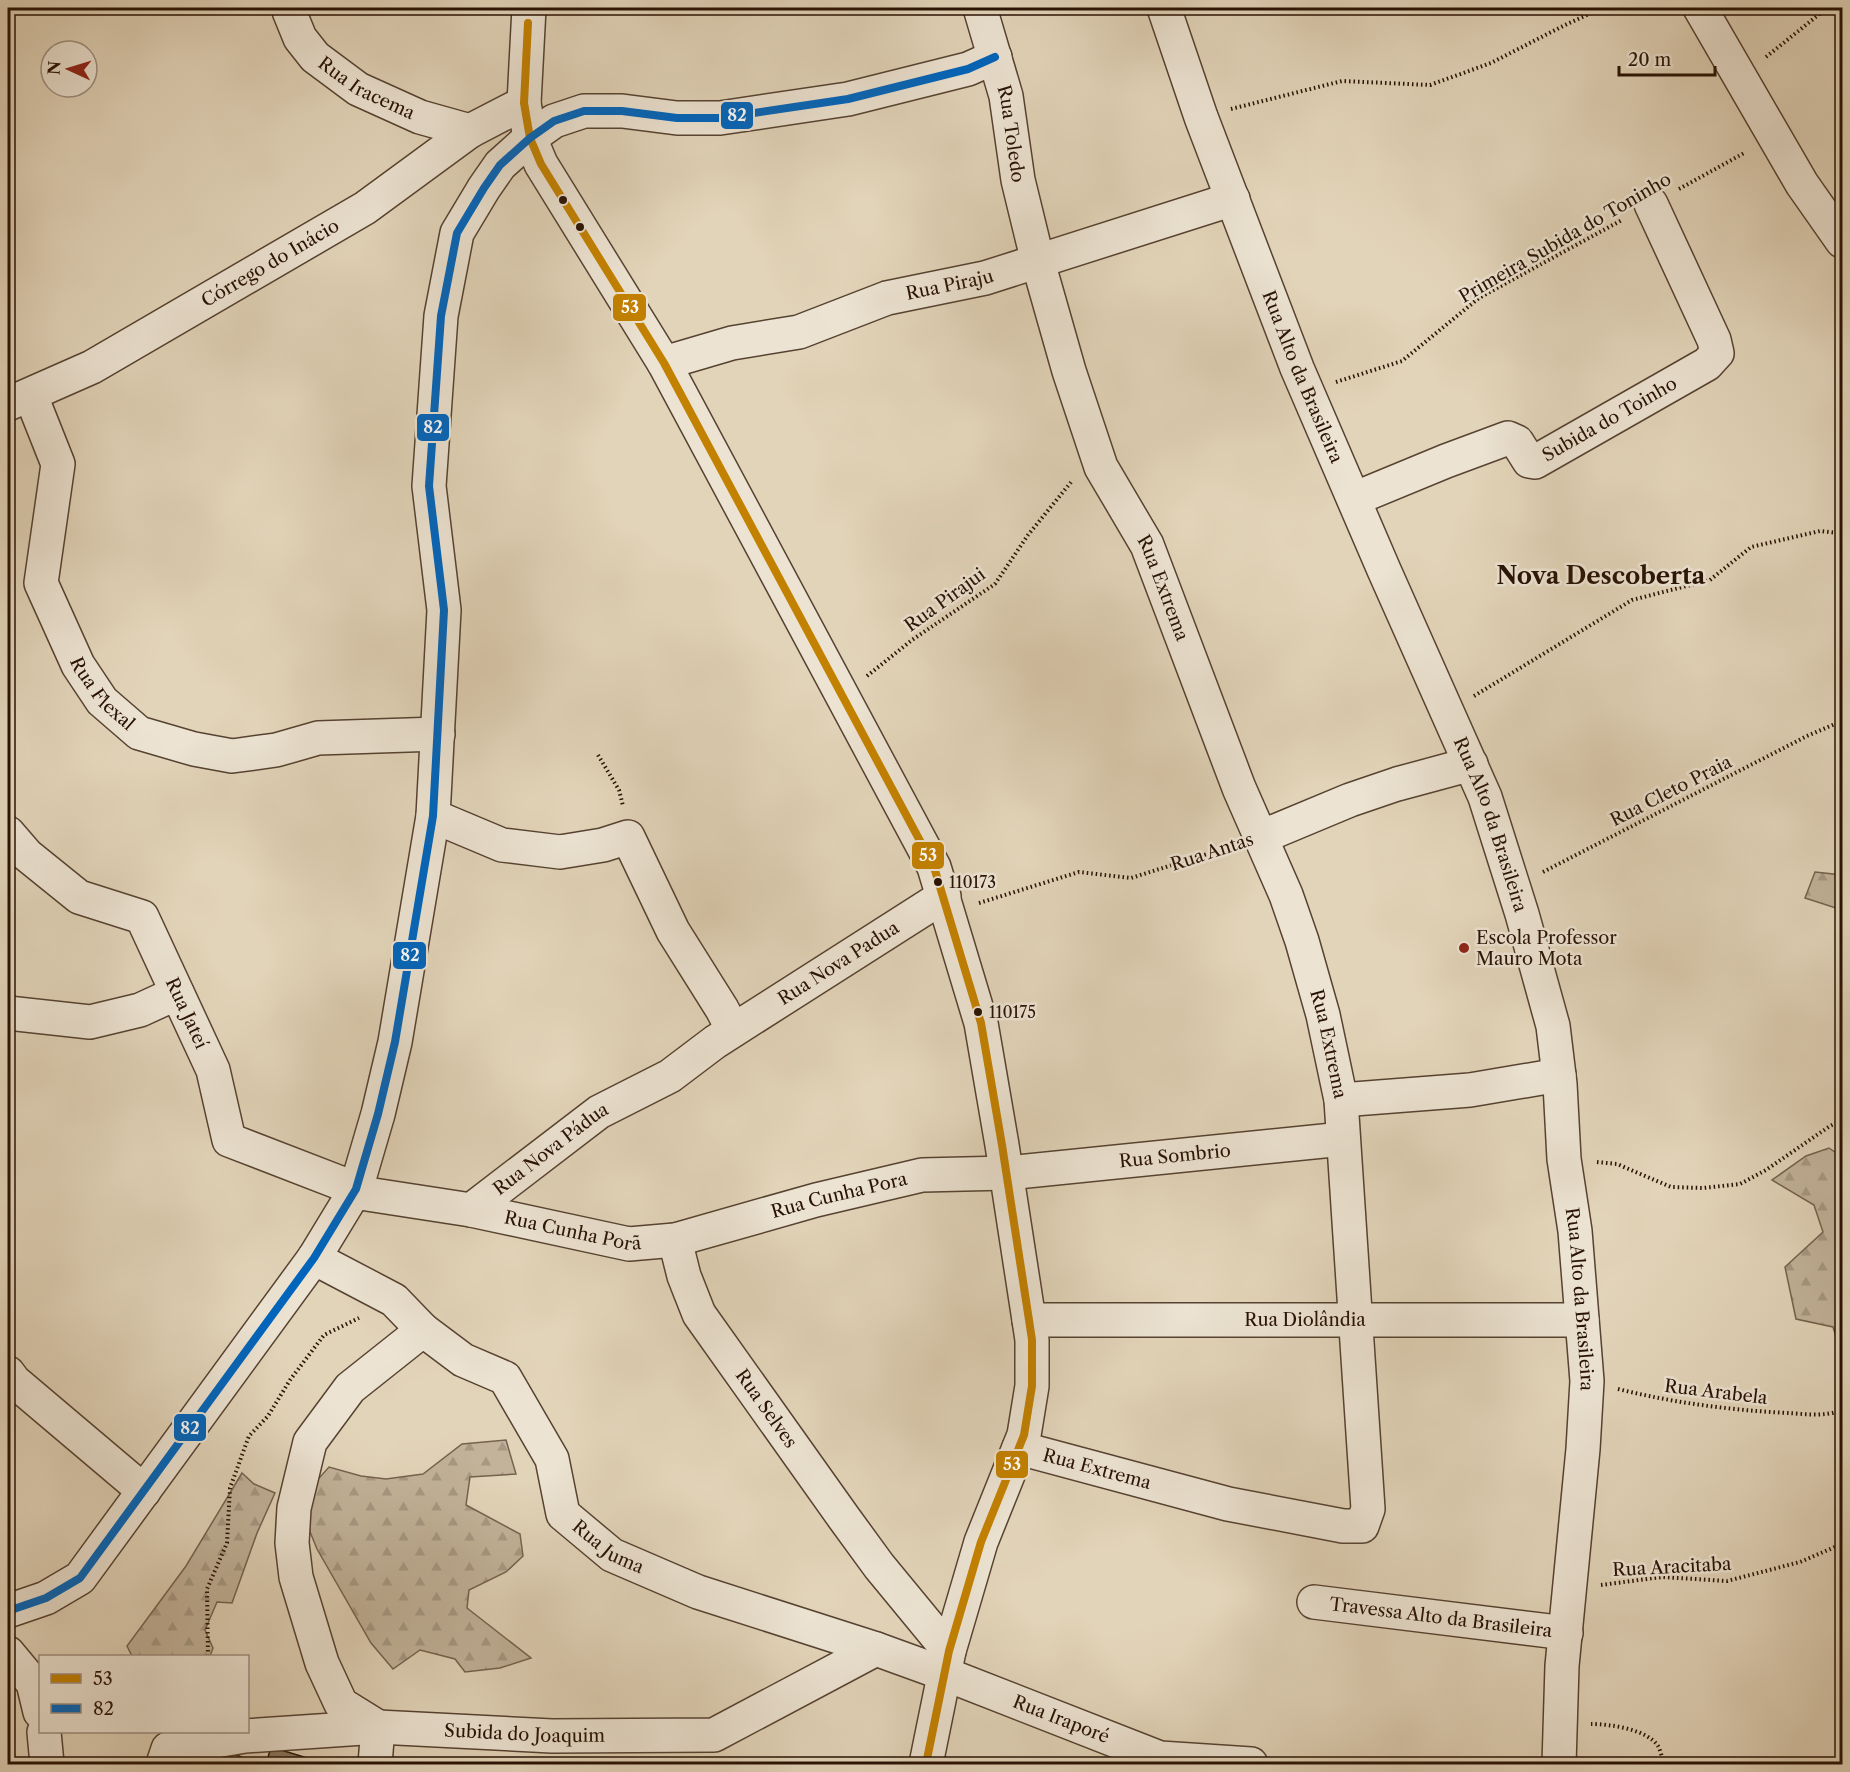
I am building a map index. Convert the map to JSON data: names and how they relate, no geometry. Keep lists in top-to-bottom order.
{
  "streets": {
    "street": [
      "Rua Iracema",
      "Rua Toledo",
      "Córrego do Inácio",
      "Rua Piraju",
      "Rua Alto da Brasileira",
      "Subida do Toinho",
      "Rua Extrema",
      "Rua Flexal",
      "Rua Antas",
      "Rua Nova Padua",
      "Rua Jateí",
      "Rua Nova Pádua",
      "Rua Sombrio",
      "Rua Cunha Pora",
      "Rua Cunha Porã",
      "Rua Diolândia",
      "Rua Selves",
      "Rua Juma",
      "Travessa Alto da Brasileira",
      "Rua Iraporé",
      "Subida do Joaquim"
    ],
    "path": [
      "Primeira Subida do Toninho",
      "Rua Pirajui",
      "Rua Cleto Praia",
      "Rua Arabela",
      "Rua Aracitaba"
    ]
  },
  "crossings": [
    ["Rua Iracema", "Córrego do Inácio"],
    ["Rua Toledo", "Rua Piraju"],
    ["Rua Toledo", "Rua Extrema"],
    ["Primeira Subida do Toninho", "Rua Alto da Brasileira"],
    ["Primeira Subida do Toninho", "Subida do Toinho"],
    ["Córrego do Inácio", "Rua Flexal"],
    ["Rua Piraju", "Rua Alto da Brasileira"],
    ["Rua Piraju", "Rua Extrema"],
    ["Rua Alto da Brasileira", "Subida do Toinho"],
    ["Rua Alto da Brasileira", "Rua Cleto Praia"],
    ["Rua Alto da Brasileira", "Rua Antas"],
    ["Rua Alto da Brasileira", "Rua Diolândia"],
    ["Rua Alto da Brasileira", "Rua Arabela"],
    ["Rua Alto da Brasileira", "Rua Aracitaba"],
    ["Rua Alto da Brasileira", "Travessa Alto da Brasileira"],
    ["Rua Extrema", "Rua Pirajui"],
    ["Rua Extrema", "Rua Antas"],
    ["Rua Extrema", "Rua Sombrio"],
    ["Rua Extrema", "Rua Diolândia"],
    ["Rua Antas", "Rua Nova Padua"],
    ["Rua Nova Padua", "Rua Nova Pádua"],
    ["Rua Nova Pádua", "Rua Cunha Porã"],
    ["Rua Sombrio", "Rua Cunha Pora"],
    ["Rua Cunha Pora", "Rua Cunha Porã"],
    ["Rua Cunha Pora", "Rua Selves"],
    ["Rua Cunha Porã", "Rua Selves"],
    ["Rua Selves", "Rua Juma"],
    ["Rua Selves", "Rua Iraporé"],
    ["Rua Juma", "Rua Iraporé"],
    ["Rua Juma", "Subida do Joaquim"]
  ],
  "districts": ["Nova Descoberta"],
  "places": ["110173", "Escola Professor Mauro Mota", "110175"],
  "lines": ["transit line 53", "transit line 82"],
  "legend": ["53", "82"],
  "scale_bar": "20 m",
  "north": "left"
}
